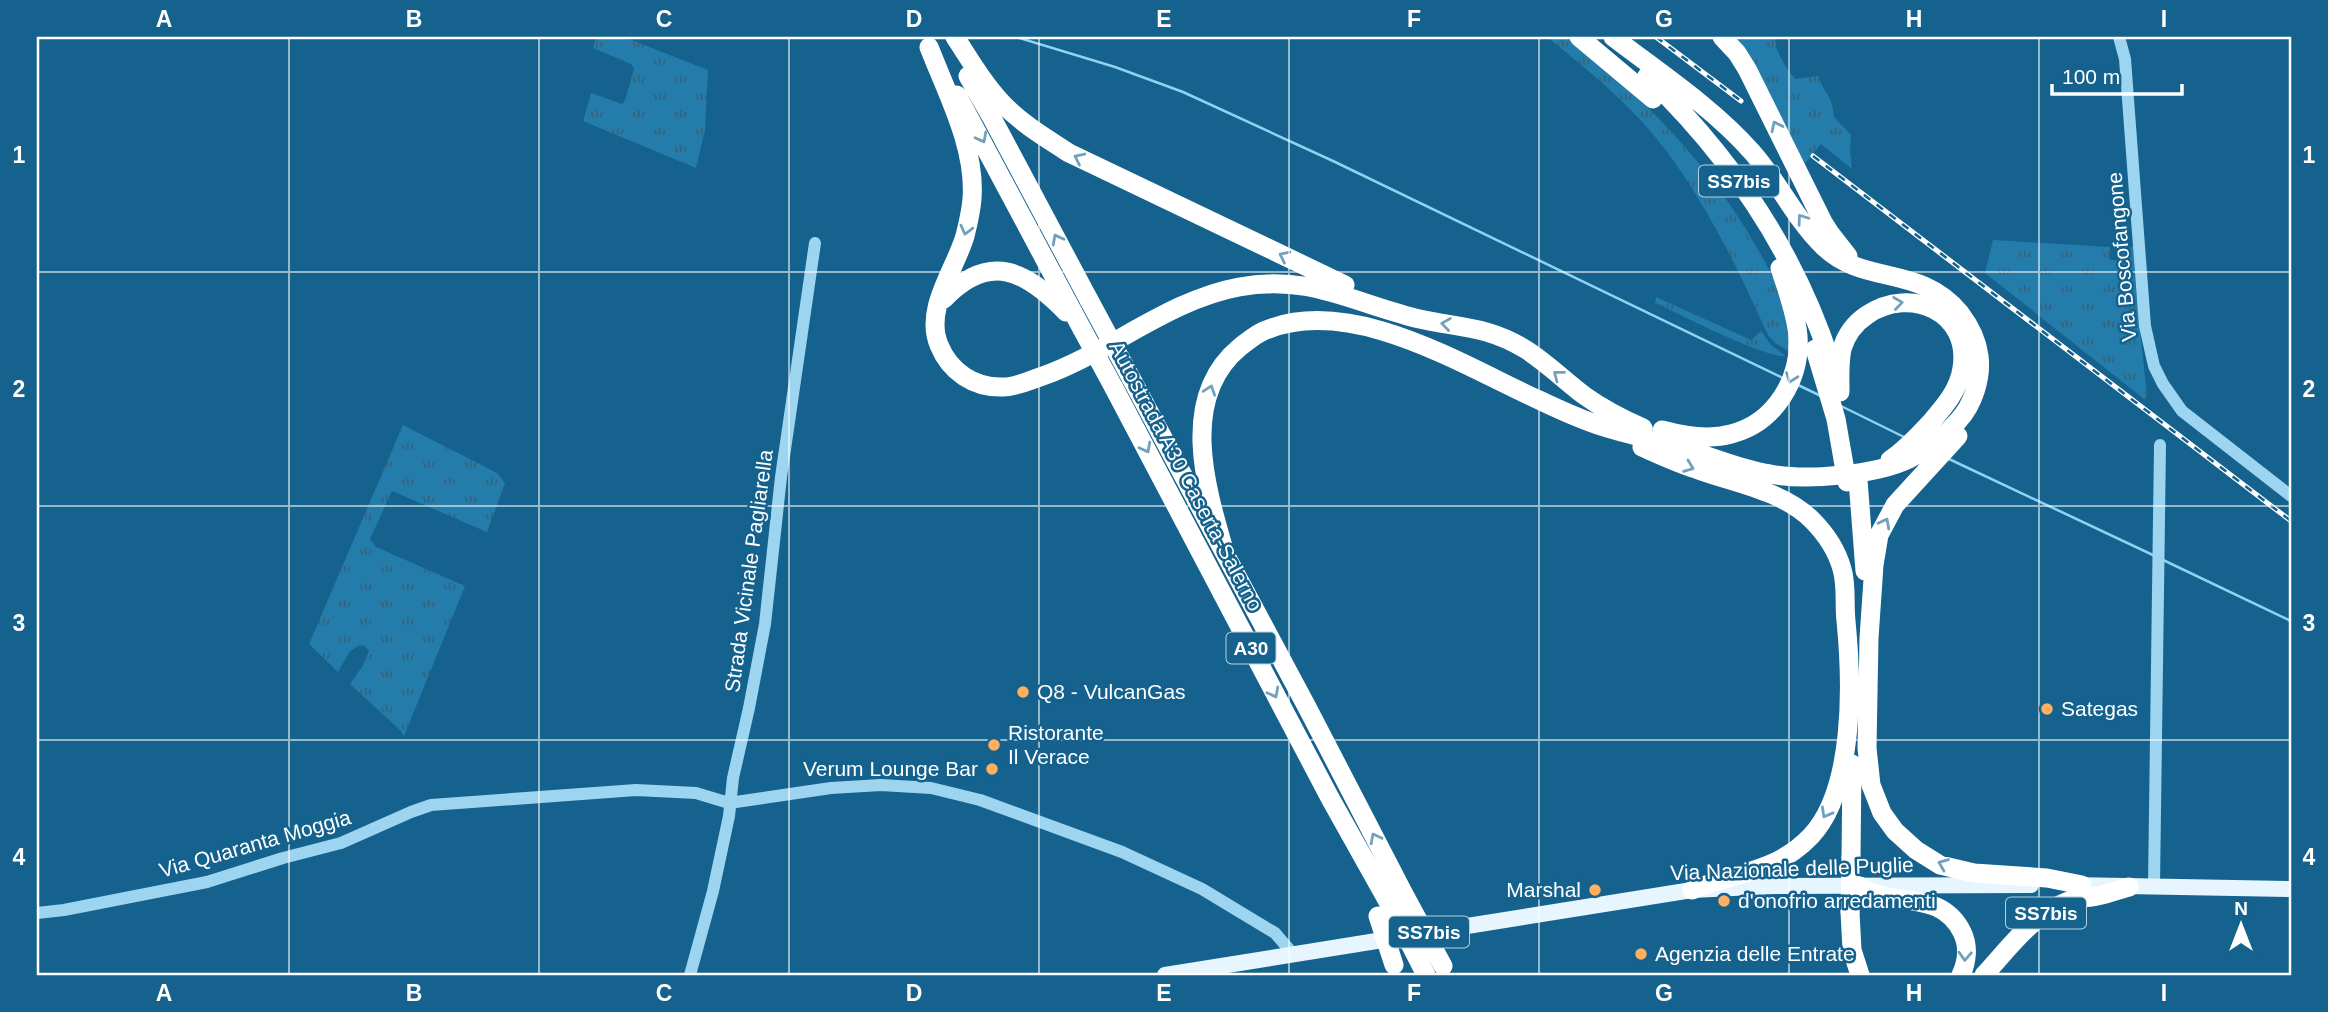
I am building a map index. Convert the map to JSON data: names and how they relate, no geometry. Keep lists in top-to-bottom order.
{
  "streets": {
    "highway": ["SS7bis", "Autostrada A30 Caserta-Salerno", "A30"],
    "main road": ["Via Nazionale delle Puglie"],
    "street": ["Via Boscofangone", "Strada Vicinale Pagliarella", "Via Quaranta Moggia"]
  },
  "crossings": [
    ["SS7bis", "Via Nazionale delle Puglie"],
    ["Strada Vicinale Pagliarella", "Via Quaranta Moggia"]
  ],
  "places": [
    "Q8 - VulcanGas",
    "Sategas",
    "Ristorante Il Verace",
    "Verum Lounge Bar",
    "Marshal",
    "d'onofrio arredamenti",
    "Agenzia delle Entrate"
  ],
  "scale_bar": "100 m",
  "north": "top",
  "grid": {
    "columns": [
      "A",
      "B",
      "C",
      "D",
      "E",
      "F",
      "G",
      "H",
      "I"
    ],
    "rows": [
      "1",
      "2",
      "3",
      "4"
    ]
  }
}
